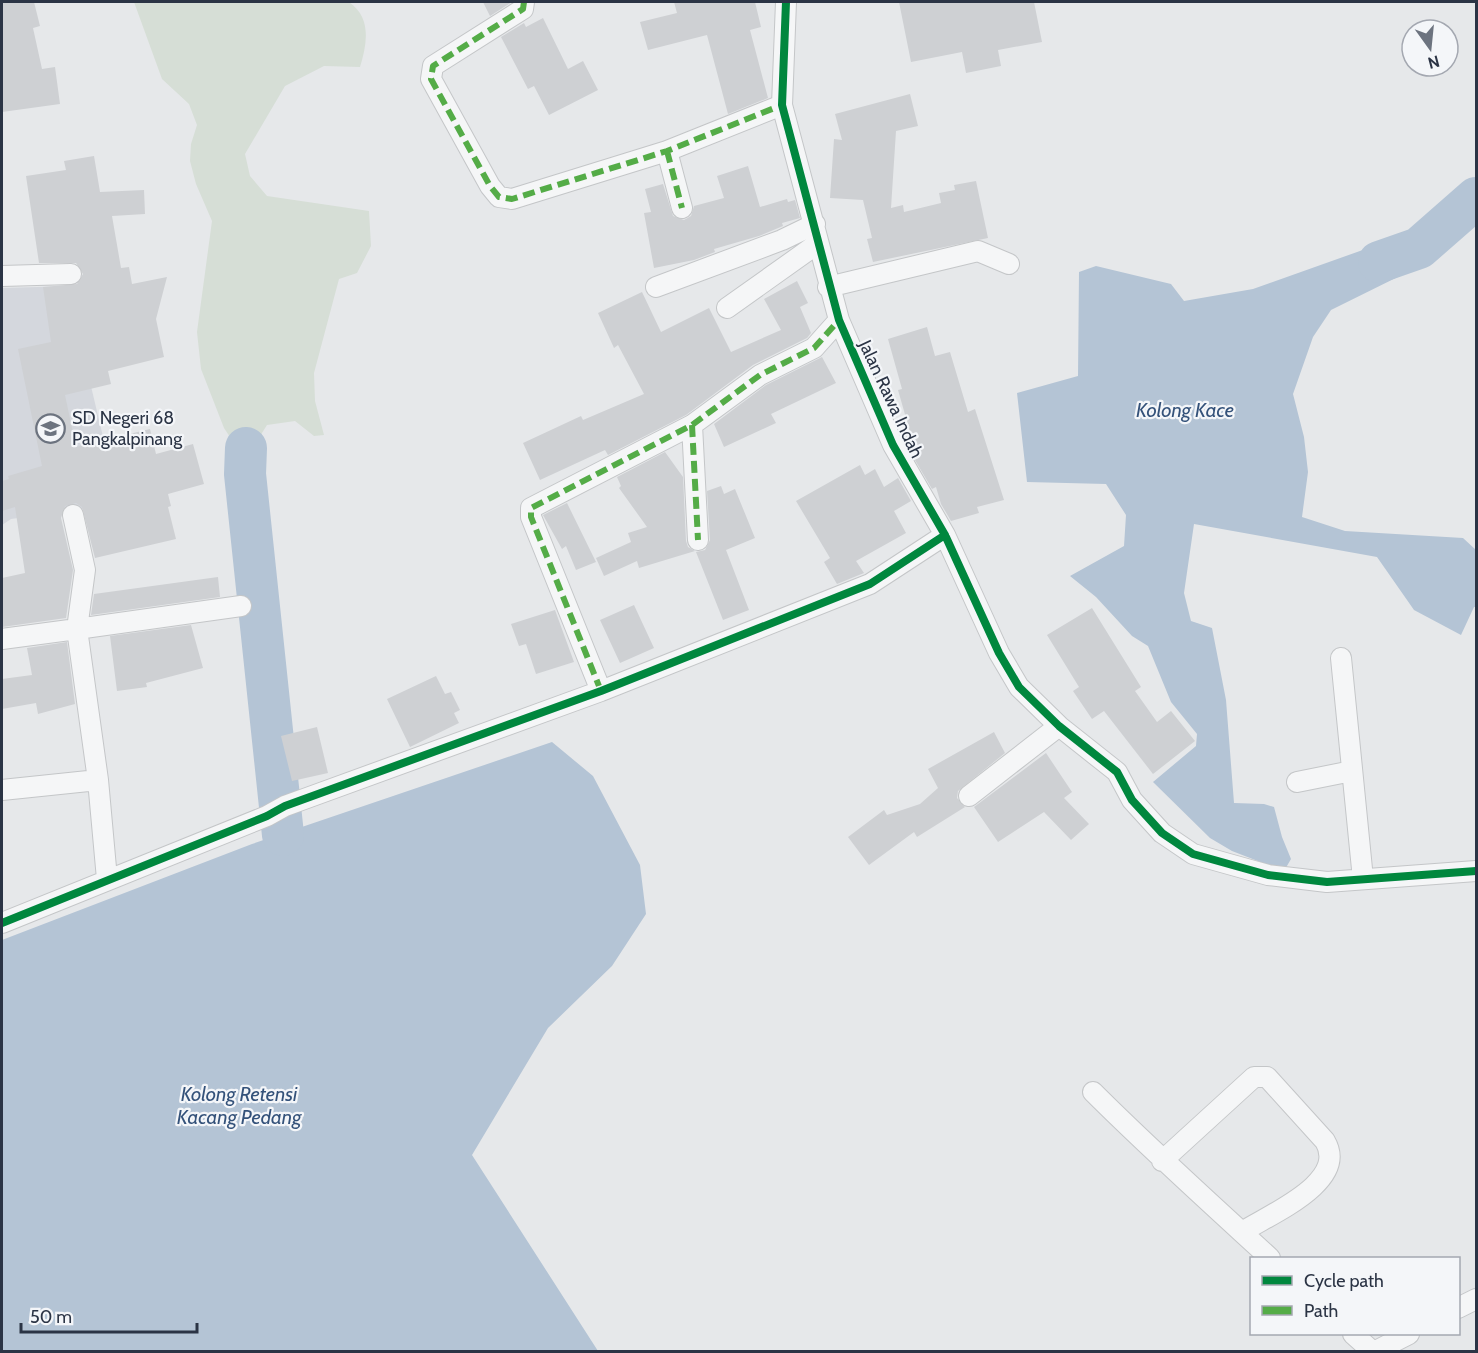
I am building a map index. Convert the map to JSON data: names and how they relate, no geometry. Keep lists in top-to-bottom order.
{
  "streets": {
    "street": ["Jalan Rawa Indah"]
  },
  "water": ["Kolong Kace", "Kolong Retensi Kacang Pedang"],
  "places": {
    "school or university": ["SD Negeri 68 Pangkalpinang"]
  },
  "legend": ["Cycle path", "Path"],
  "scale_bar": "50 m",
  "north": "bottom"
}
